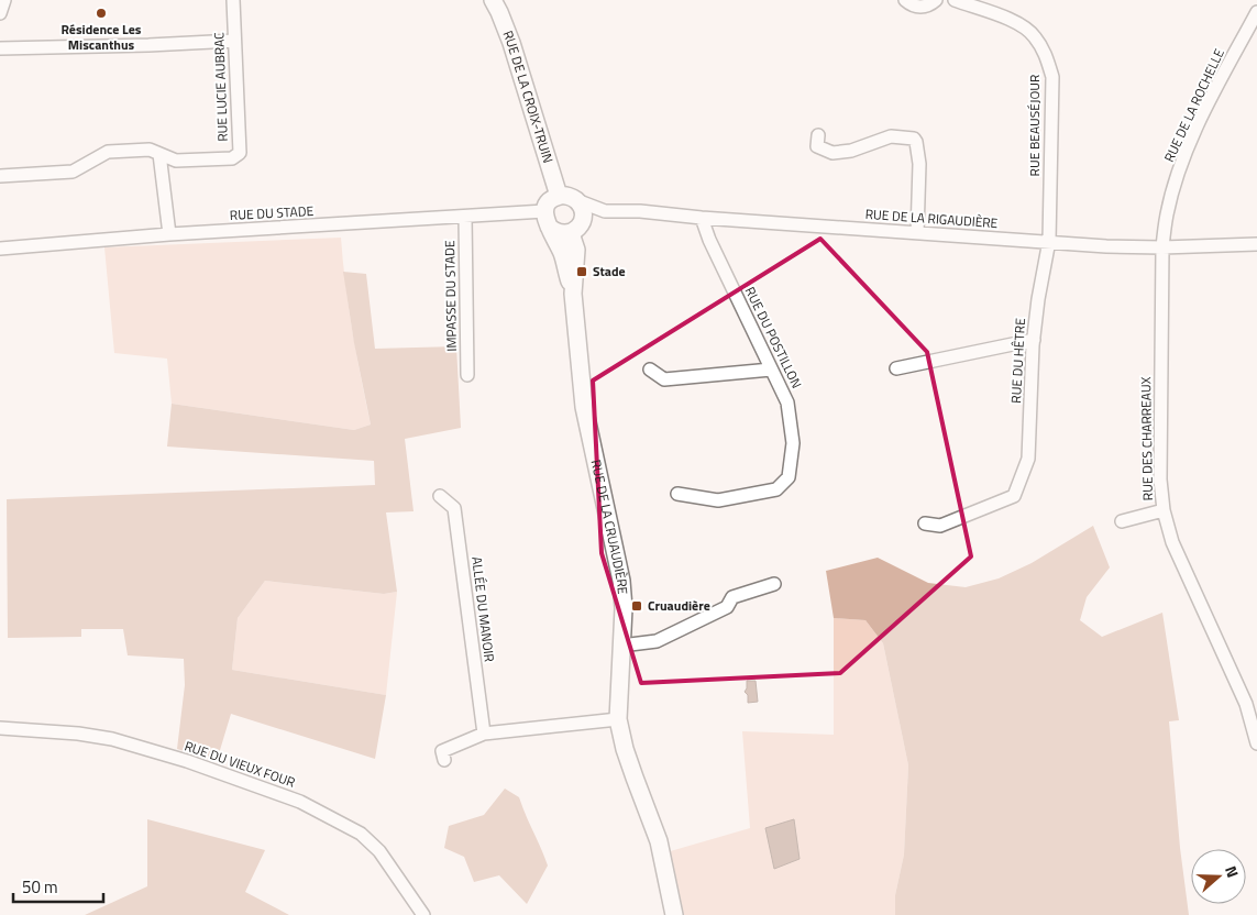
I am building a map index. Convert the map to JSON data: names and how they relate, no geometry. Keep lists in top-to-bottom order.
{
  "streets": {
    "main road": ["RUE DE LA CROIX-TRUIN", "RUE DE LA CRUAUDIÈRE"],
    "street": [
      "RUE LUCIE AUBRAC",
      "RUE DE LA ROCHELLE",
      "RUE BEAUSÉJOUR",
      "RUE DU STADE",
      "RUE DE LA RIGAUDIÈRE",
      "IMPASSE DU STADE",
      "RUE DU POSTILLON",
      "RUE DU HÊTRE",
      "RUE DES CHARREAUX",
      "ALLÉE DU MANOIR",
      "RUE DU VIEUX FOUR"
    ]
  },
  "crossings": [
    ["RUE DE LA CROIX-TRUIN", "RUE DU STADE"],
    ["RUE DE LA CROIX-TRUIN", "RUE DE LA RIGAUDIÈRE"],
    ["RUE DE LA CROIX-TRUIN", "RUE DE LA CRUAUDIÈRE"],
    ["RUE DE LA ROCHELLE", "RUE DE LA RIGAUDIÈRE"],
    ["RUE DE LA ROCHELLE", "RUE DES CHARREAUX"],
    ["RUE BEAUSÉJOUR", "RUE DE LA RIGAUDIÈRE"],
    ["RUE BEAUSÉJOUR", "RUE DU HÊTRE"],
    ["RUE DU STADE", "RUE DE LA RIGAUDIÈRE"],
    ["RUE DU STADE", "IMPASSE DU STADE"],
    ["RUE DU STADE", "RUE DE LA CRUAUDIÈRE"],
    ["RUE DE LA RIGAUDIÈRE", "RUE DU POSTILLON"],
    ["RUE DE LA RIGAUDIÈRE", "RUE DU HÊTRE"],
    ["RUE DE LA RIGAUDIÈRE", "RUE DES CHARREAUX"],
    ["RUE DE LA RIGAUDIÈRE", "RUE DE LA CRUAUDIÈRE"]
  ],
  "places": {
    "other": ["Résidence Les Miscanthus"],
    "transit": ["Stade", "Cruaudière"]
  },
  "scale_bar": "50 m",
  "north": "right"
}
